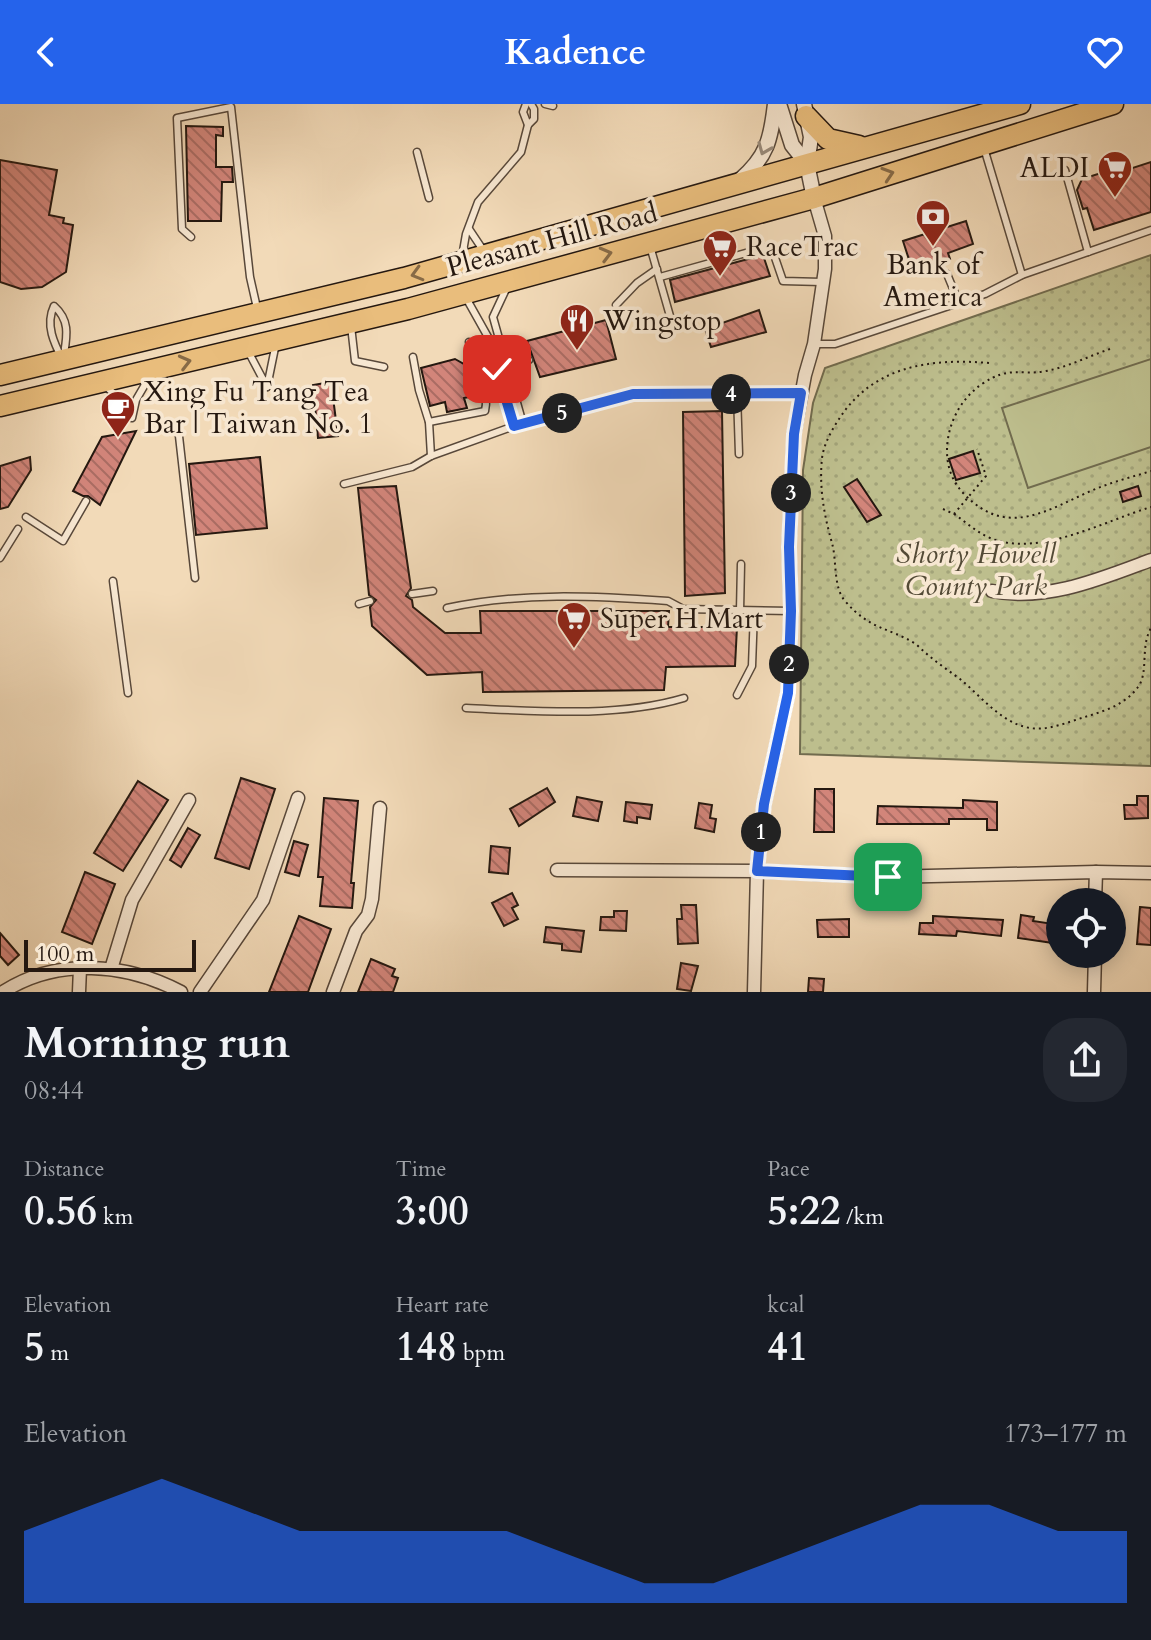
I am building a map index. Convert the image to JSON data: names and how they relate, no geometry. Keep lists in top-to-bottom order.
{
  "streets": {
    "highway": ["Pleasant Hill Road"]
  },
  "parks": ["Shorty Howell County Park"],
  "places": {
    "supermarket": ["ALDI", "RaceTrac", "Super H Mart"],
    "bank": ["Bank of America"],
    "restaurant": ["Wingstop"],
    "cafe": ["Xing Fu Tang Tea Bar | Taiwan No. 1"]
  },
  "scale_bar": "100 m",
  "page": {
    "header": "Kadence",
    "pins": [
      "4",
      "5",
      "3",
      "2",
      "1"
    ],
    "scale": "100 m",
    "heading": ["Morning run", "08:44"],
    "stats": [
      ["Distance", "0.56 km"],
      ["Time", "3:00"],
      ["Pace", "5:22 /km"],
      ["Elevation", "5 m"],
      ["Heart rate", "148 bpm"],
      ["kcal", "41"]
    ],
    "chart": ["Elevation", "173–177 m"]
  }
}
